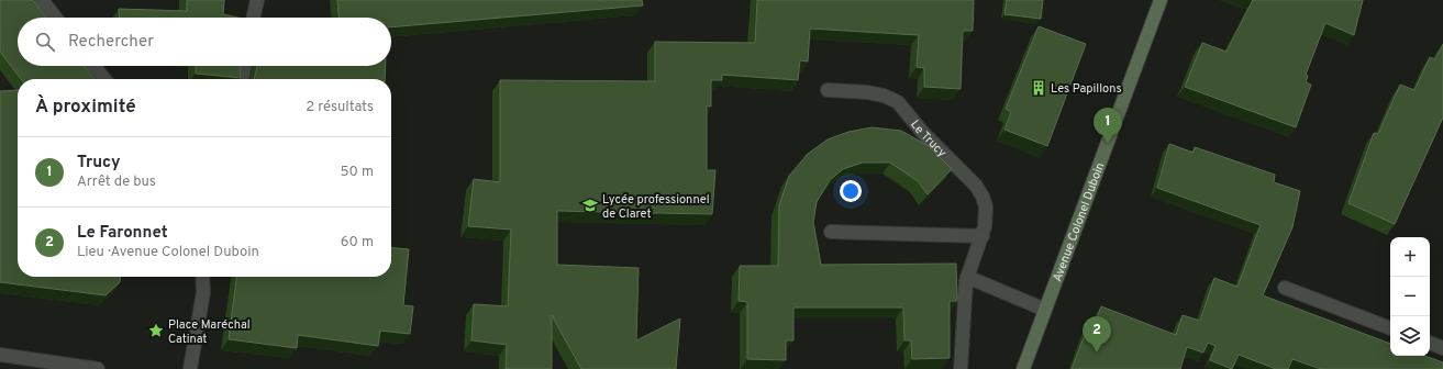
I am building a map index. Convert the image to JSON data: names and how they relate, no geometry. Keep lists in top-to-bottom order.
{
  "streets": {
    "street": ["Le Trucy", "Avenue Colonel Duboin"]
  },
  "places": {
    "building": ["Les Papillons"],
    "school or university": ["Lycée professionnel de Claret"],
    "place": ["Place Maréchal Catinat"]
  },
  "page": {
    "search": "Rechercher",
    "heading": ["À proximité", "2 résultats"],
    "pins": ["1", "2"],
    "list": [
      {
        "mark": "1",
        "name": "Trucy",
        "note": "Arrêt de bus",
        "value": "50 m"
      },
      {
        "mark": "2",
        "name": "Le Faronnet",
        "note": "Lieu · Avenue Colonel Duboin",
        "value": "60 m"
      }
    ],
    "map_buttons": ["+", "−"]
  }
}
